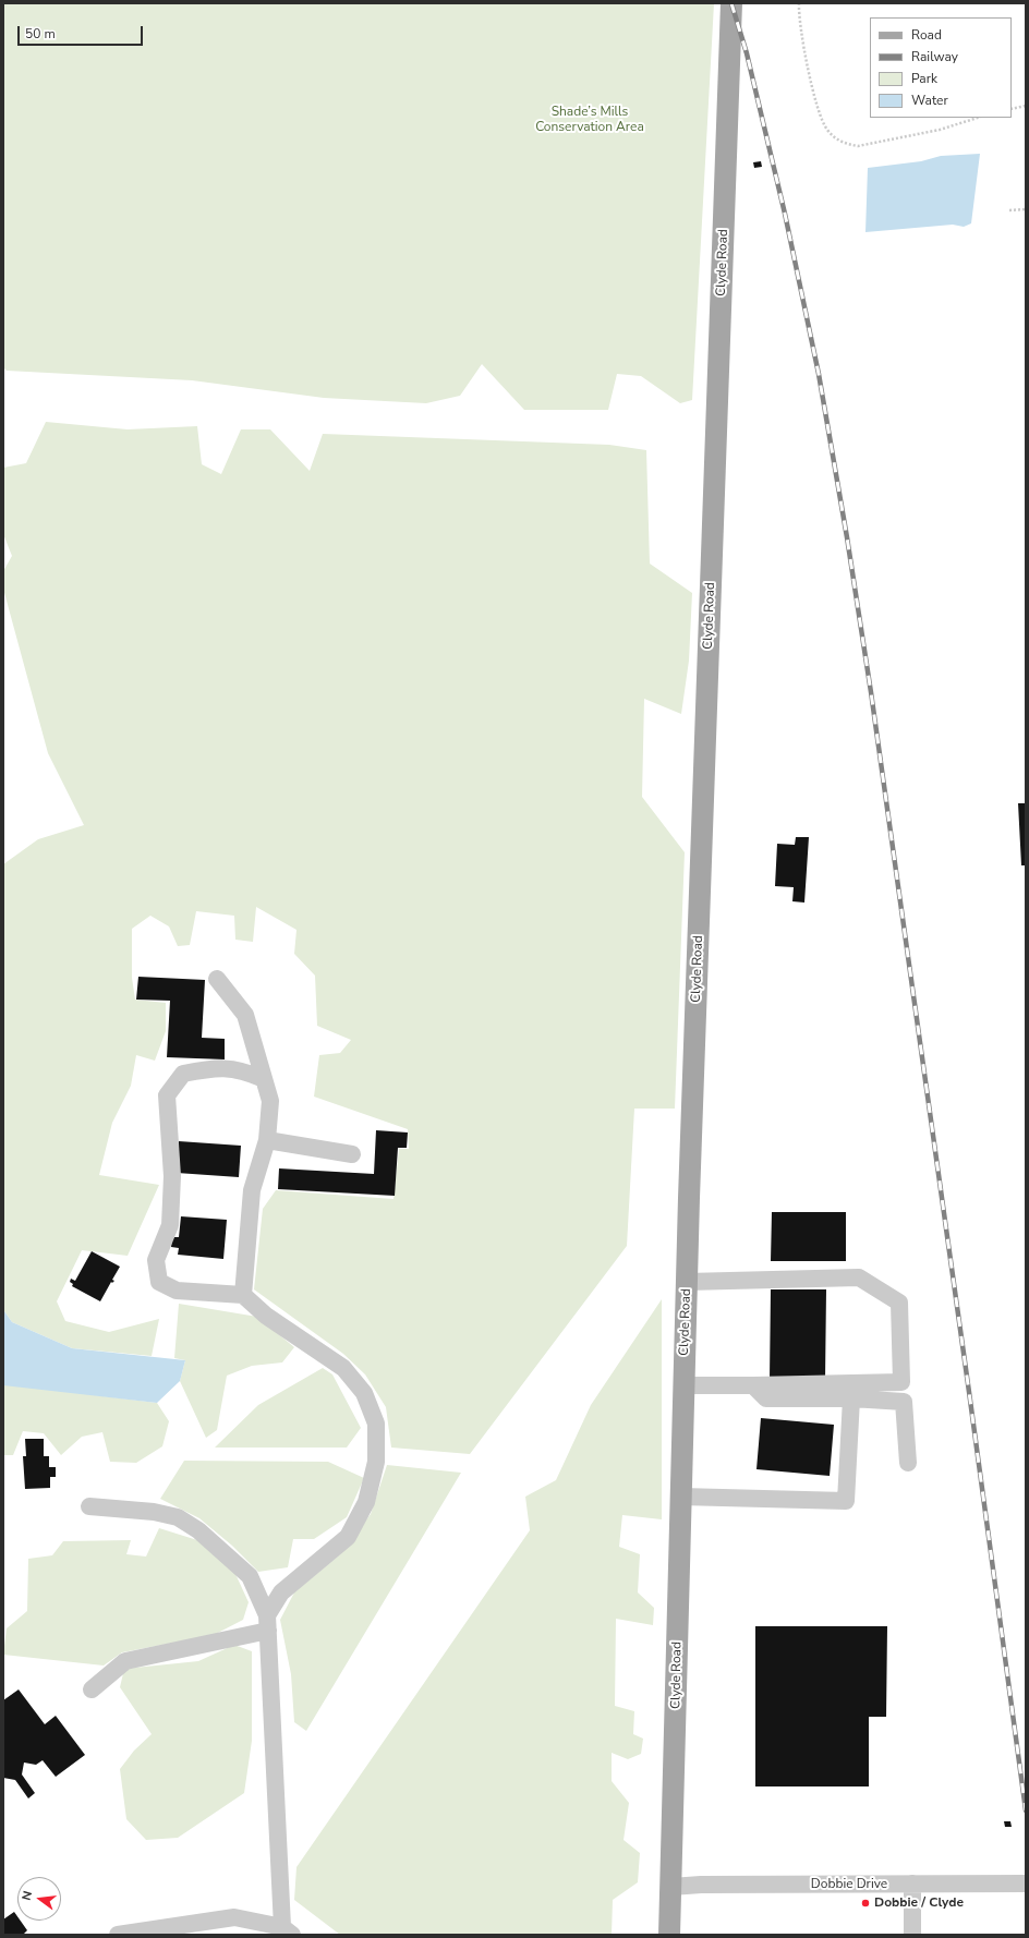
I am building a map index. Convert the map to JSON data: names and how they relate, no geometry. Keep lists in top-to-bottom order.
{
  "streets": {
    "main road": ["Clyde Road"],
    "street": ["Dobbie Drive"]
  },
  "crossings": [
    ["Clyde Road", "Dobbie Drive"]
  ],
  "parks": ["Shade’s Mills Conservation Area"],
  "places": ["Dobbie / Clyde"],
  "legend": [
    "Road",
    "Railway",
    "Park",
    "Water"
  ],
  "scale_bar": "50 m",
  "north": "left"
}
